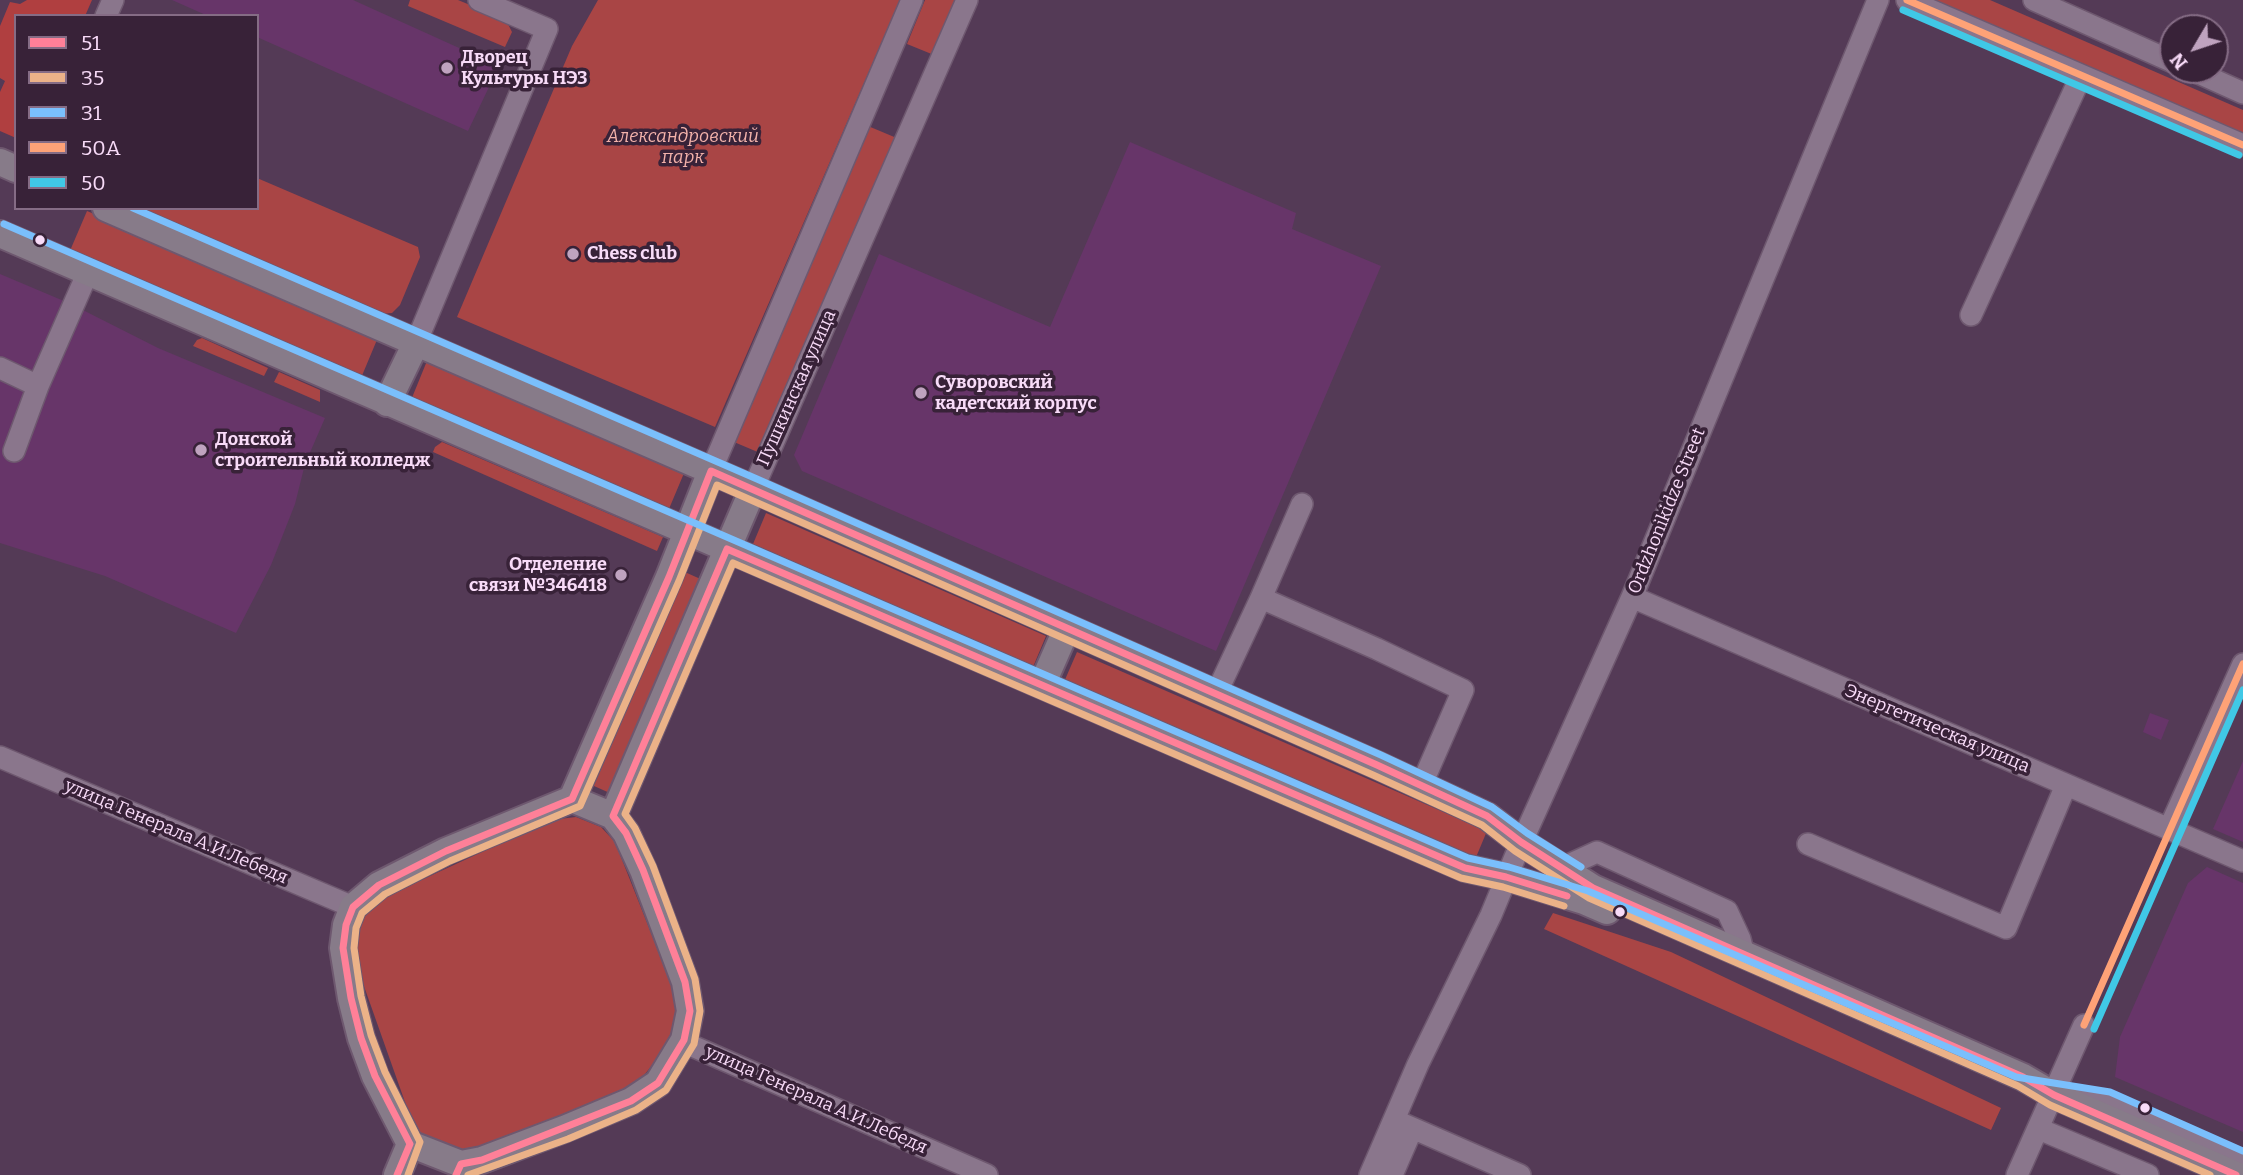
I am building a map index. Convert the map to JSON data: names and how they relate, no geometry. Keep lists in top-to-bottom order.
{
  "streets": {
    "main road": ["Пушкинская улица"],
    "street": ["Ordzhonikidze Street", "Энергетическая улица", "улица Генерала А.И.Лебедя"]
  },
  "crossings": [
    ["Ordzhonikidze Street", "Энергетическая улица"]
  ],
  "parks": ["Александровский парк"],
  "places": [
    "Дворец Культуры НЭЗ",
    "Chess club",
    "Суворовский кадетский корпус",
    "Донской строительный колледж",
    "Отделение связи №346418"
  ],
  "lines": [
    "transit line 50А",
    "transit line 50",
    "transit line 31",
    "transit line 51",
    "transit line 35"
  ],
  "legend": [
    "51",
    "35",
    "31",
    "50А",
    "50"
  ],
  "north": "bottom left"
}
